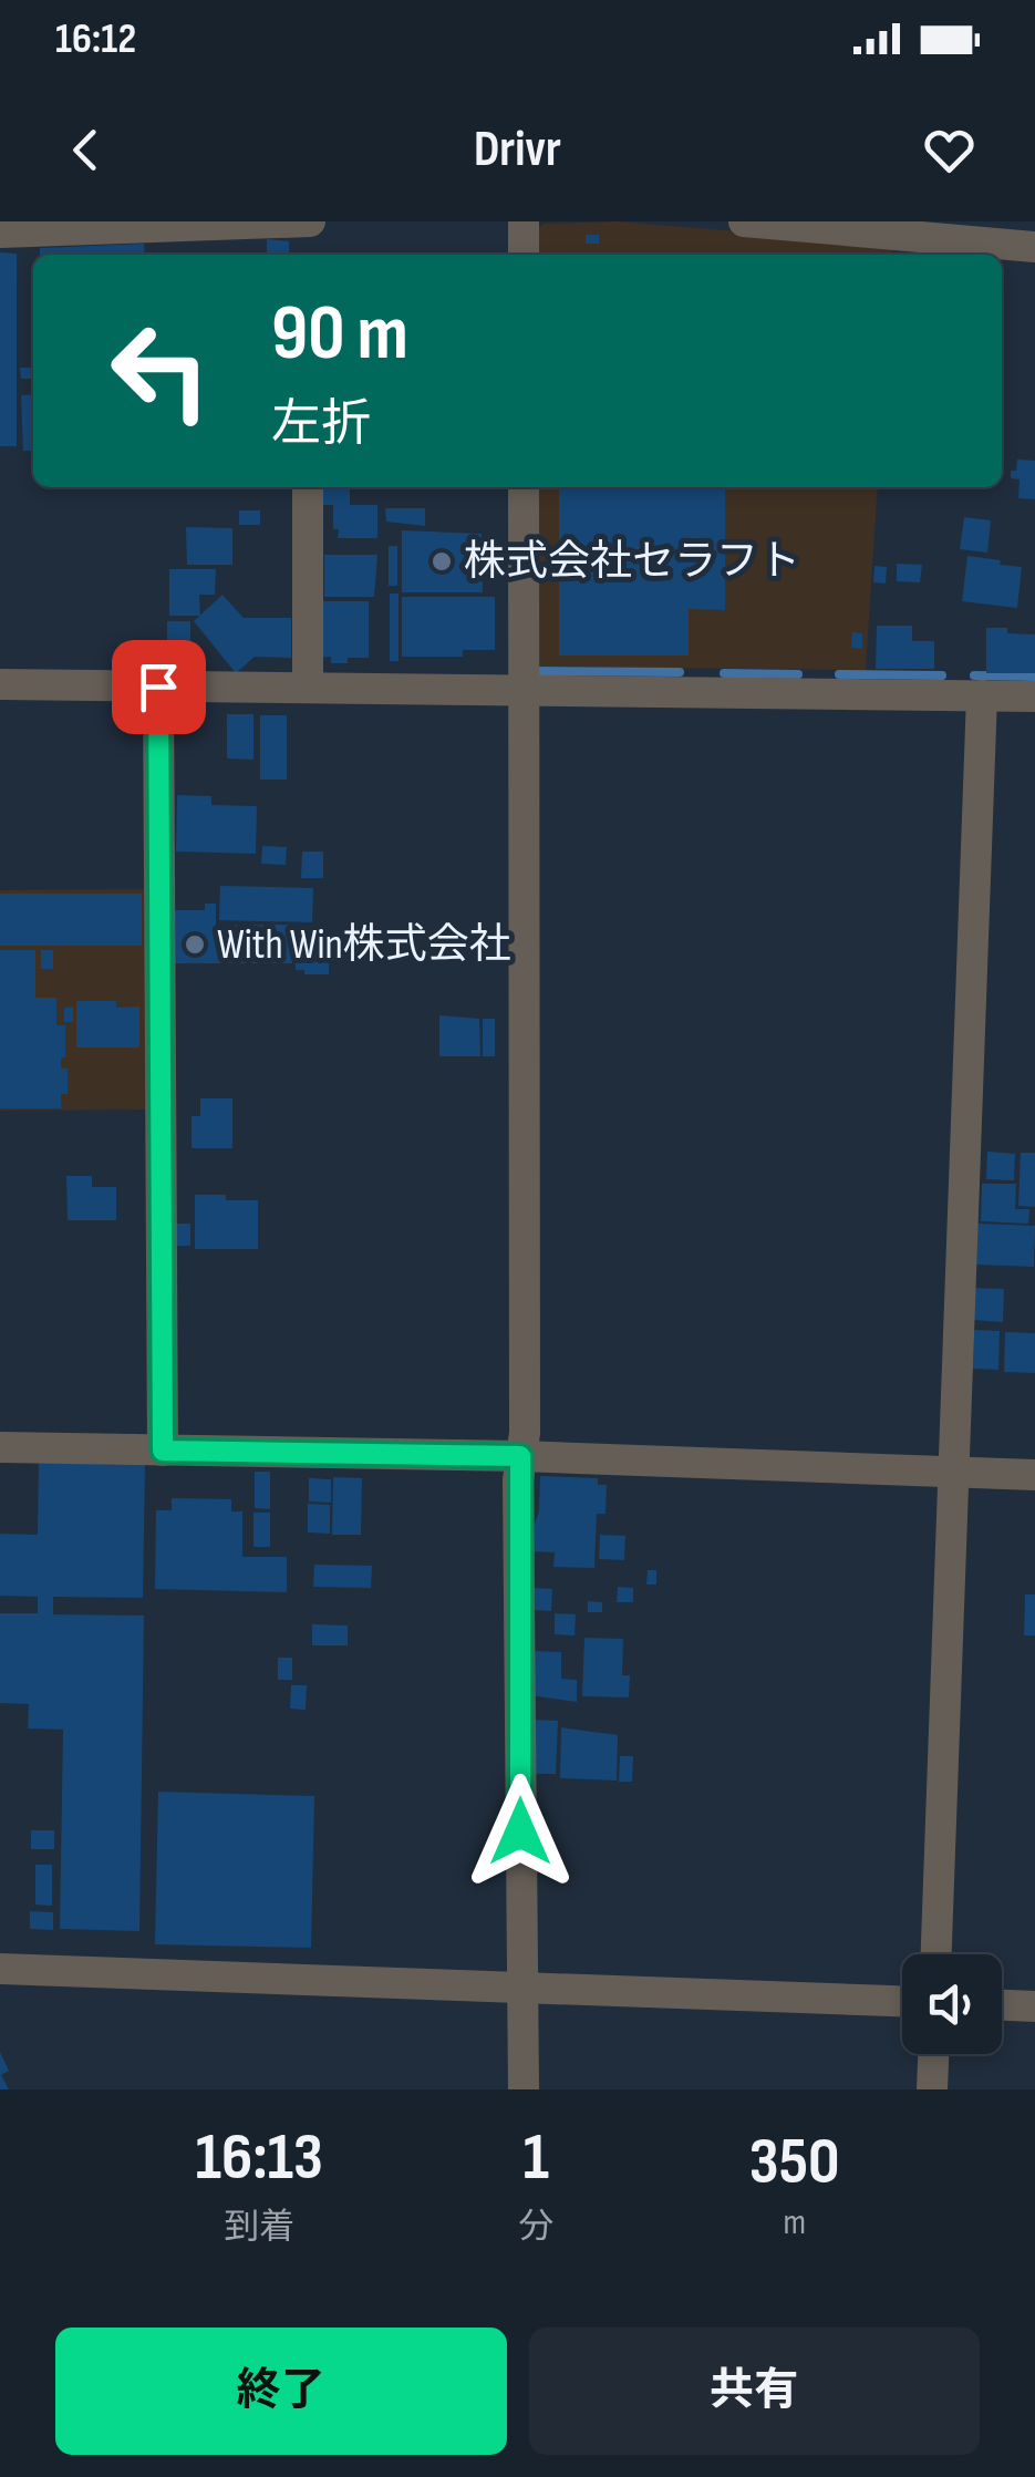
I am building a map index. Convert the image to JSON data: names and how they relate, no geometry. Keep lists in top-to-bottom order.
{
  "places": ["株式会社セラフト", "With Win株式会社"],
  "page": {
    "status": "16:12",
    "header": "Drivr",
    "turn": ["90 m", "左折"],
    "eta": [
      "16:13",
      "到着",
      "1",
      "分",
      "350",
      "m"
    ],
    "buttons": ["終了", "共有"]
  }
}
